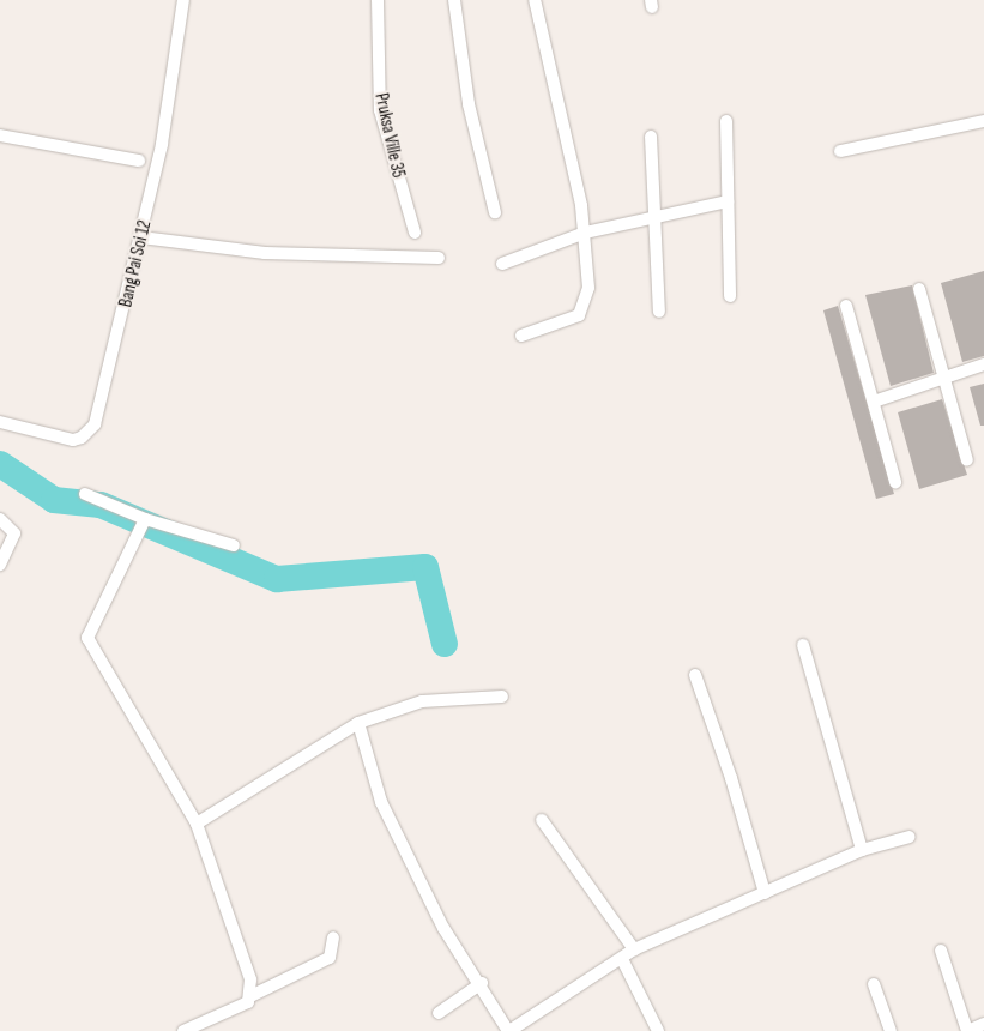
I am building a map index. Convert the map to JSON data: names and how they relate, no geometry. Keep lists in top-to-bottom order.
{
  "streets": {
    "street": ["Pruksa Ville 35", "Bang Pai Soi 12"]
  }
}
